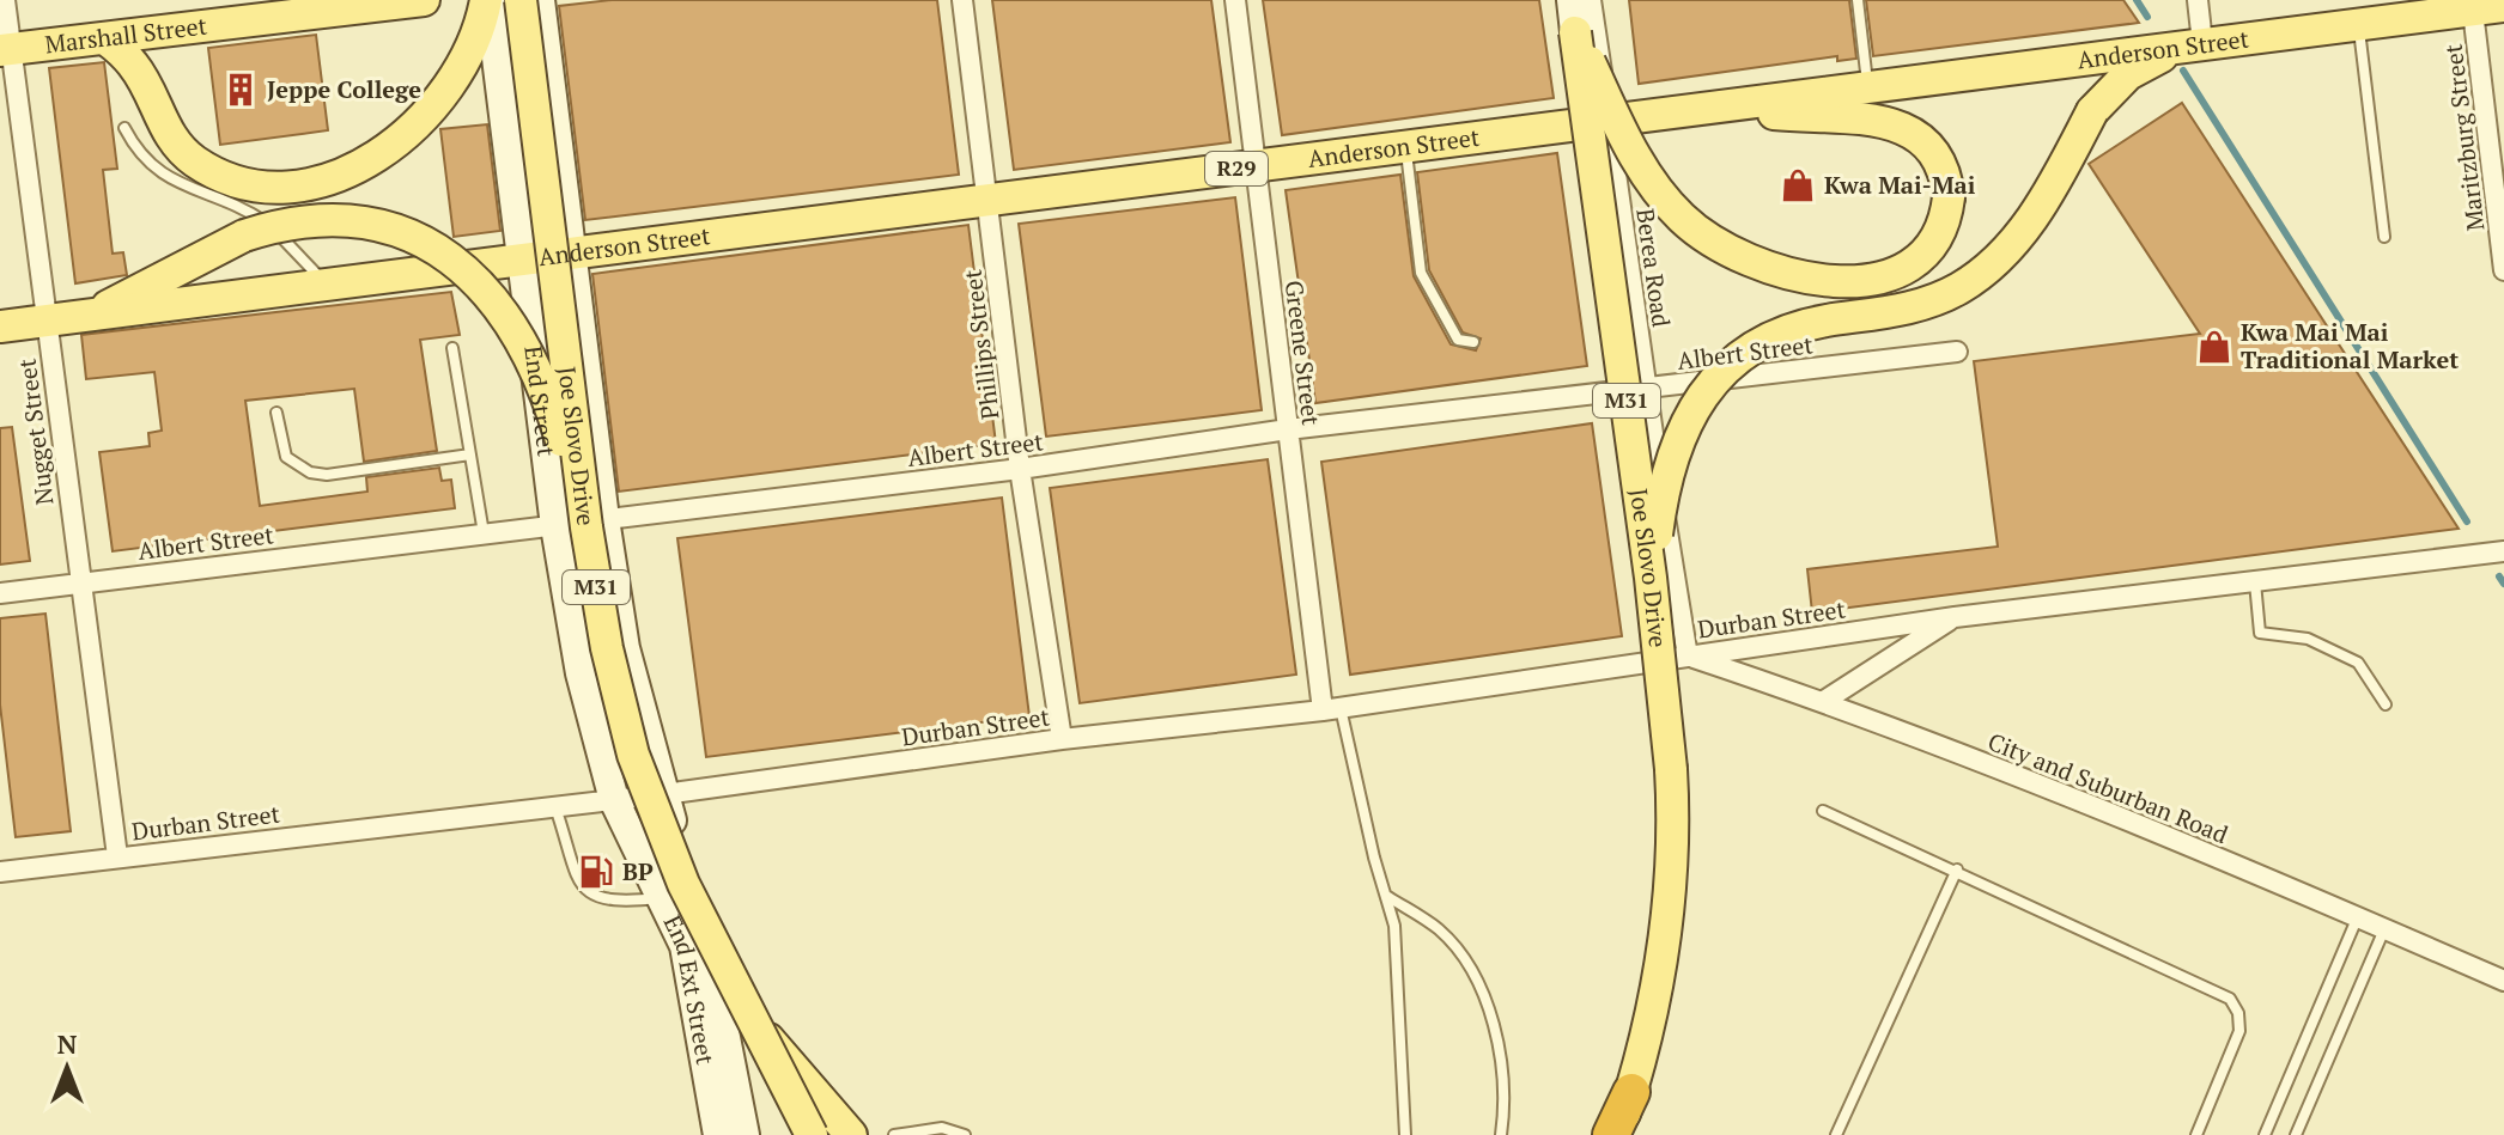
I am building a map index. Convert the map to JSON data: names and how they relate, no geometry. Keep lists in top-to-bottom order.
{
  "streets": {
    "main road": [
      "Marshall Street",
      "Anderson Street",
      "R29",
      "M31",
      "Joe Slovo Drive"
    ],
    "street": [
      "Maritzburg Street",
      "Berea Road",
      "Phillips Street",
      "Greene Street",
      "Albert Street",
      "End Street",
      "Nugget Street",
      "Durban Street",
      "City and Suburban Road",
      "End Ext Street"
    ]
  },
  "crossings": [
    ["Marshall Street", "Nugget Street"],
    ["Anderson Street", "Maritzburg Street"],
    ["Anderson Street", "Berea Road"],
    ["Anderson Street", "Phillips Street"],
    ["Anderson Street", "Greene Street"],
    ["Anderson Street", "End Street"],
    ["Anderson Street", "Nugget Street"],
    ["Berea Road", "Albert Street"],
    ["Berea Road", "Durban Street"],
    ["Berea Road", "City and Suburban Road"],
    ["Phillips Street", "Albert Street"],
    ["Phillips Street", "Durban Street"],
    ["Greene Street", "Albert Street"],
    ["Greene Street", "Durban Street"],
    ["Albert Street", "End Street"],
    ["Albert Street", "Nugget Street"],
    ["Albert Street", "Joe Slovo Drive"],
    ["End Street", "Joe Slovo Drive"],
    ["End Street", "Durban Street"],
    ["End Street", "End Ext Street"],
    ["Nugget Street", "Durban Street"],
    ["Durban Street", "City and Suburban Road"],
    ["Durban Street", "End Ext Street"]
  ],
  "places": {
    "building": ["Jeppe College"],
    "shop": ["Kwa Mai-Mai", "Kwa Mai Mai Traditional Market"],
    "fuel station": ["BP"]
  },
  "north": "top"
}
